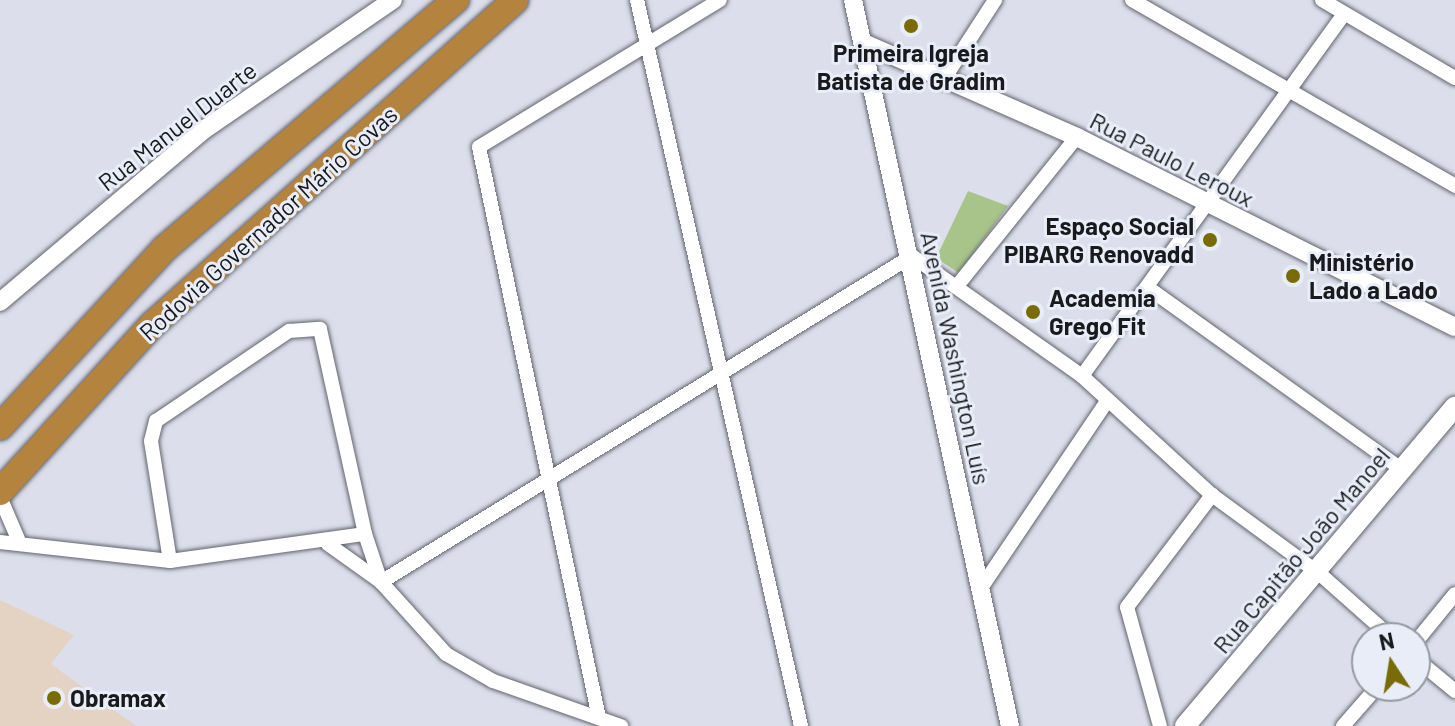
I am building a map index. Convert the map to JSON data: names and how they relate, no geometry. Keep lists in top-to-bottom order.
{
  "streets": {
    "highway": ["Rodovia Governador Mário Covas"],
    "main road": ["Rua Capitão João Manoel"],
    "street": ["Rua Manuel Duarte", "Rua Paulo Leroux", "Avenida Washington Luís"]
  },
  "crossings": [
    ["Rua Paulo Leroux", "Avenida Washington Luís"]
  ],
  "places": [
    "Primeira Igreja Batista de Gradim",
    "Espaço Social PIBARG Renovadd",
    "Ministério Lado a Lado",
    "Academia Grego Fit",
    "Obramax"
  ],
  "north": "top"
}
